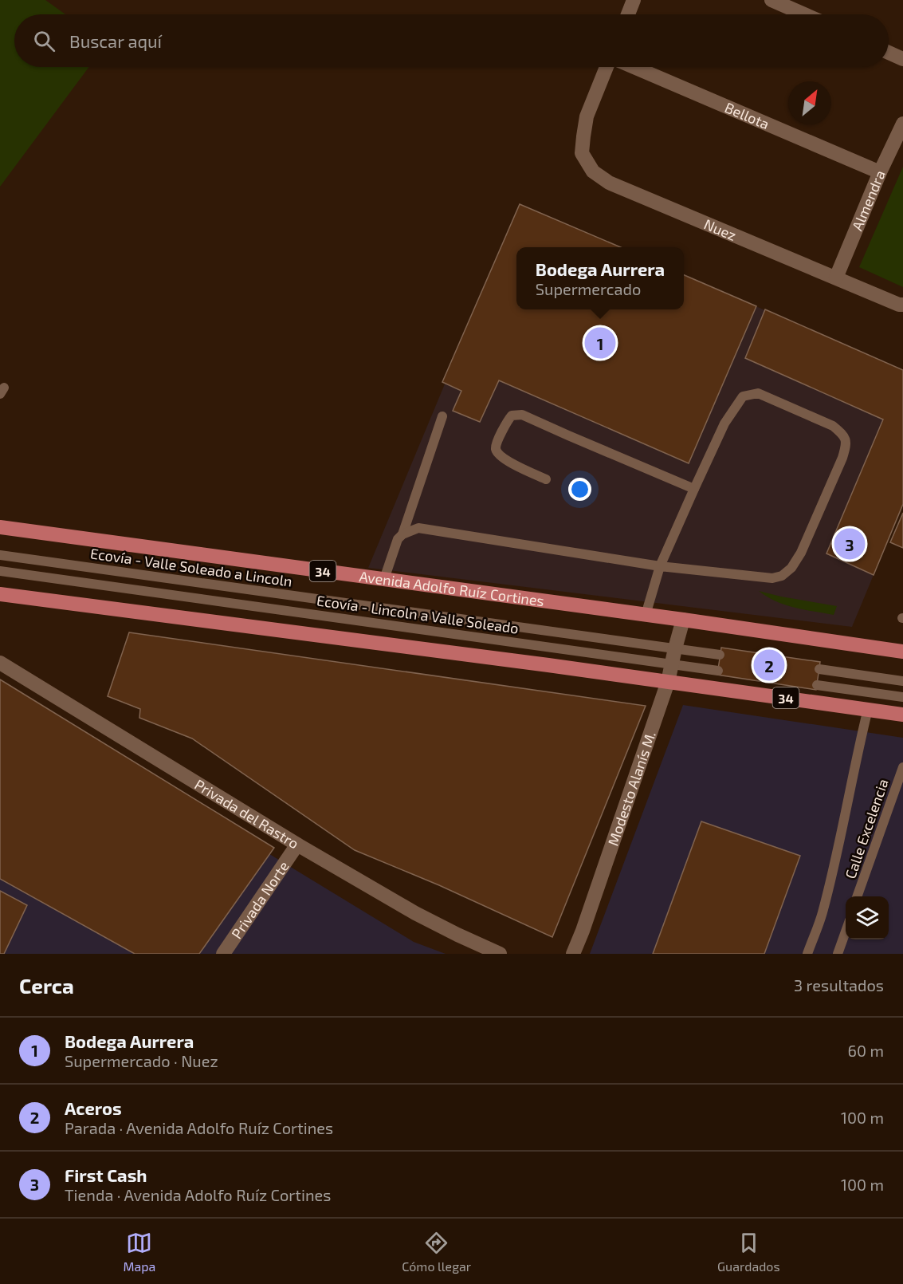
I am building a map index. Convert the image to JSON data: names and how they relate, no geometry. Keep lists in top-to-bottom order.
{
  "streets": {
    "main road": ["34", "Avenida Adolfo Ruíz Cortines"],
    "street": [
      "Bellota",
      "Almendra",
      "Nuez",
      "Modesto Alanís M.",
      "Privada del Rastro",
      "Privada Norte"
    ],
    "lane": ["Ecovía - Valle Soleado a Lincoln", "Ecovía - Lincoln a Valle Soleado", "Calle Excelencia"]
  },
  "crossings": [
    ["Bellota", "Almendra"],
    ["Almendra", "Nuez"],
    ["Ecovía - Valle Soleado a Lincoln", "Modesto Alanís M."],
    ["34", "Modesto Alanís M."],
    ["Avenida Adolfo Ruíz Cortines", "Modesto Alanís M."],
    ["Ecovía - Lincoln a Valle Soleado", "Modesto Alanís M."],
    ["Privada del Rastro", "Privada Norte"]
  ],
  "north": "top right",
  "page": {
    "search": "Buscar aquí",
    "popup": ["Bodega Aurrera", "Supermercado"],
    "pins": ["1", "3", "2"],
    "heading": ["Cerca", "3 resultados"],
    "list": [
      {
        "mark": "1",
        "name": "Bodega Aurrera",
        "note": "Supermercado · Nuez",
        "value": "60 m"
      },
      {
        "mark": "2",
        "name": "Aceros",
        "note": "Parada · Avenida Adolfo Ruíz Cortines",
        "value": "100 m"
      },
      {
        "mark": "3",
        "name": "First Cash",
        "note": "Tienda · Avenida Adolfo Ruíz Cortines",
        "value": "100 m"
      }
    ],
    "nav": ["Mapa", "Cómo llegar", "Guardados"]
  }
}
